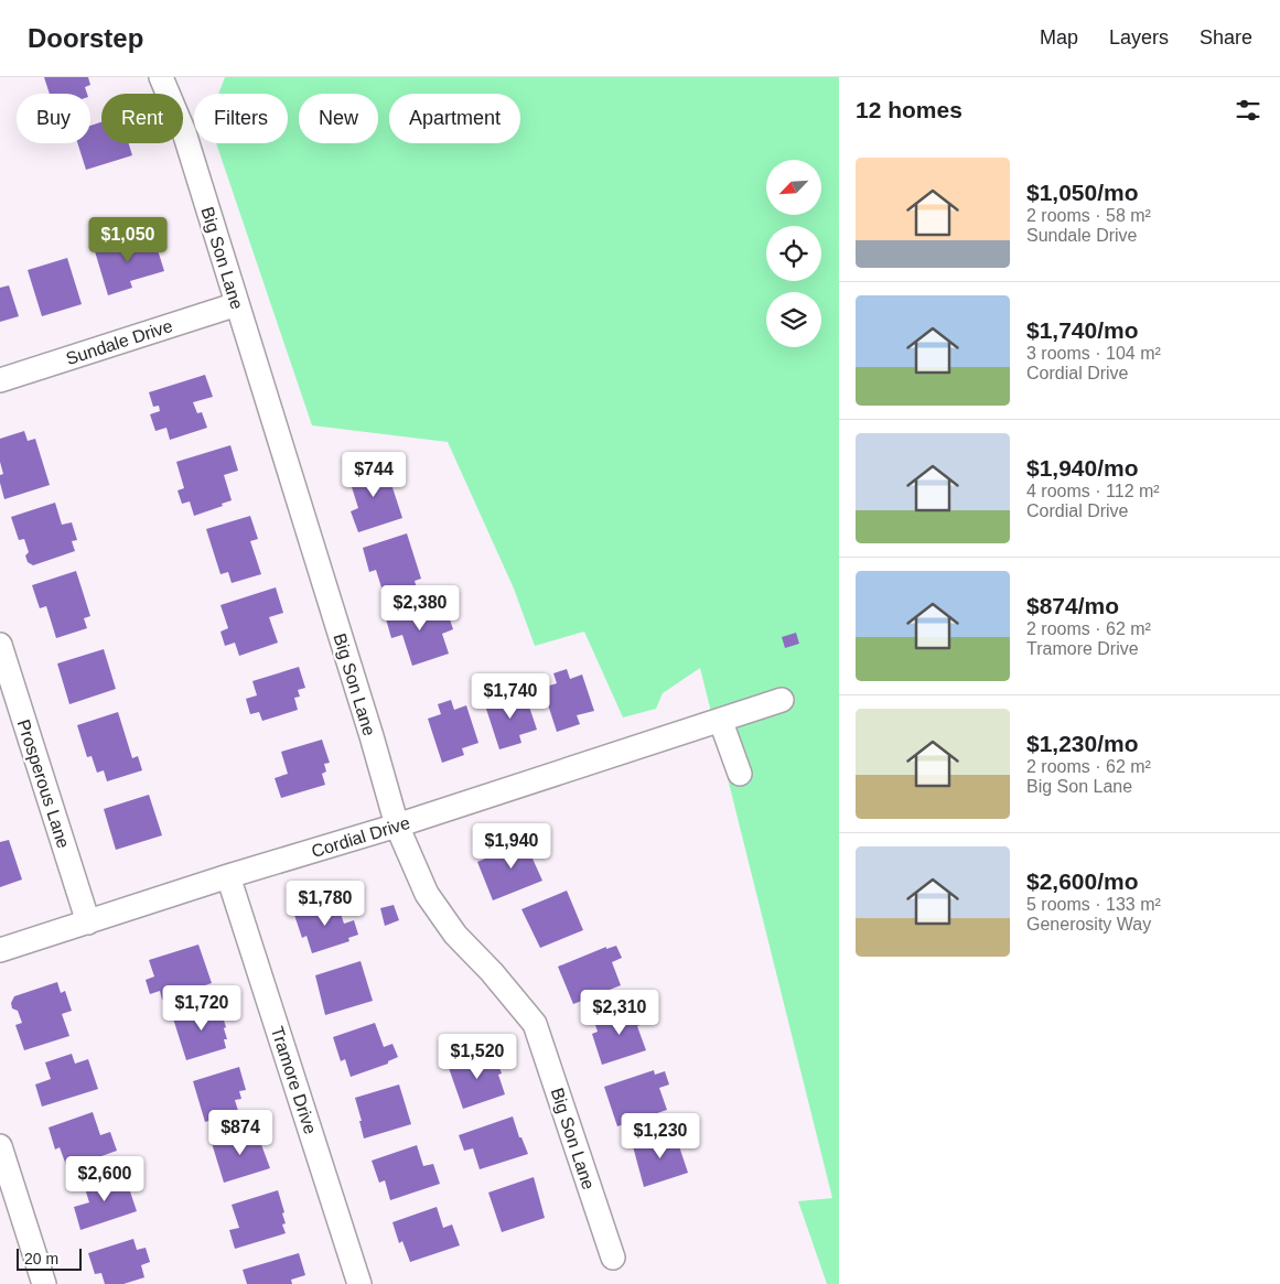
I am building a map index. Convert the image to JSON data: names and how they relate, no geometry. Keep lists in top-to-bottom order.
{
  "streets": {
    "street": [
      "Big Son Lane",
      "Sundale Drive",
      "Prosperous Lane",
      "Cordial Drive",
      "Tramore Drive"
    ]
  },
  "crossings": [
    ["Big Son Lane", "Sundale Drive"],
    ["Big Son Lane", "Cordial Drive"],
    ["Prosperous Lane", "Cordial Drive"],
    ["Cordial Drive", "Tramore Drive"]
  ],
  "scale_bar": "20 m",
  "north": "bottom left",
  "page": {
    "header": "Doorstep",
    "nav": ["Map", "Layers", "Share"],
    "heading": "12 homes",
    "chip": [
      "Buy",
      "Rent",
      "Filters",
      "New",
      "Apartment"
    ],
    "list": [
      {
        "name": "$1,050/mo",
        "note": "2 rooms · 58 m² · Sundale Drive"
      },
      {
        "name": "$1,740/mo",
        "note": "3 rooms · 104 m² · Cordial Drive"
      },
      {
        "name": "$1,940/mo",
        "note": "4 rooms · 112 m² · Cordial Drive"
      },
      {
        "name": "$874/mo",
        "note": "2 rooms · 62 m² · Tramore Drive"
      },
      {
        "name": "$1,230/mo",
        "note": "2 rooms · 62 m² · Big Son Lane"
      },
      {
        "name": "$2,600/mo",
        "note": "5 rooms · 133 m² · Generosity Way"
      }
    ],
    "price": [
      "$1,050",
      "$744",
      "$2,380",
      "$1,740",
      "$1,940",
      "$1,780",
      "$1,720",
      "$2,310",
      "$1,520",
      "$874",
      "$1,230",
      "$2,600"
    ],
    "scale": "20 m"
  }
}
